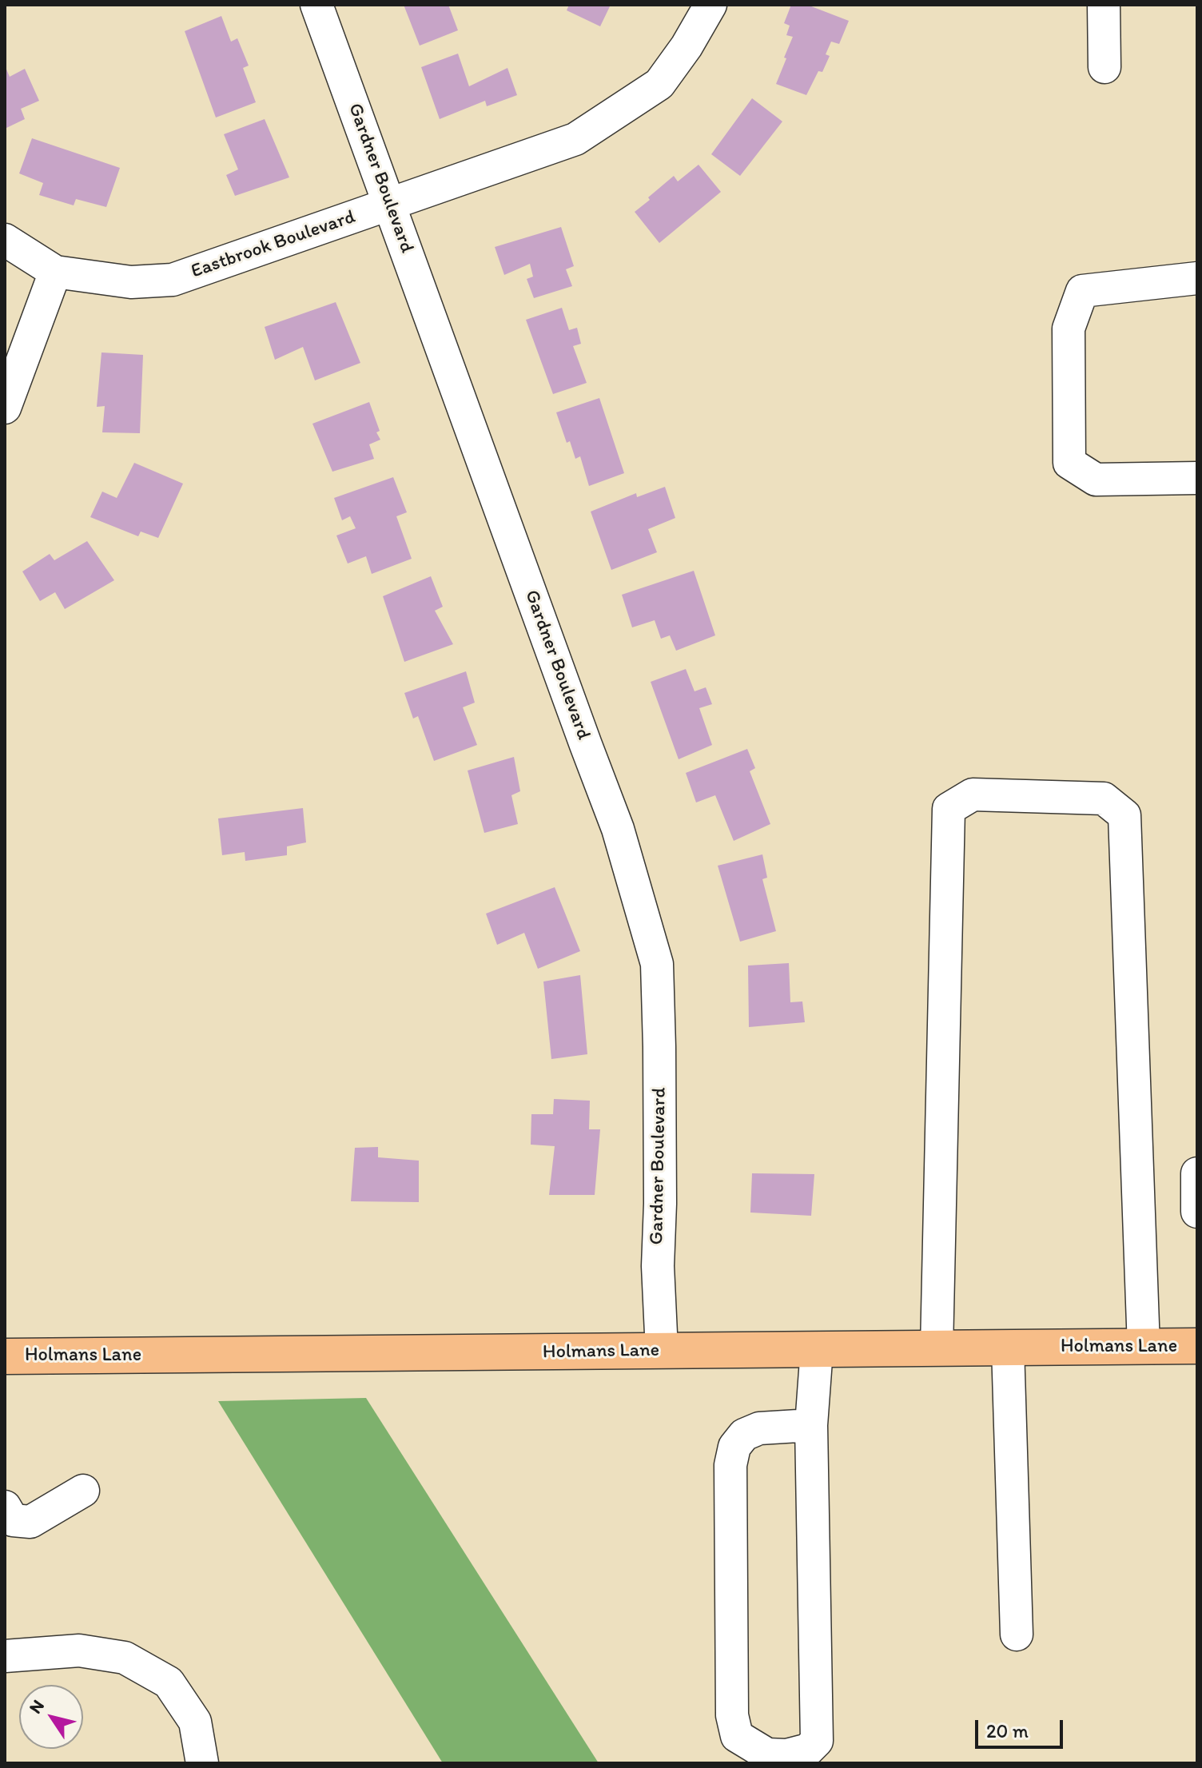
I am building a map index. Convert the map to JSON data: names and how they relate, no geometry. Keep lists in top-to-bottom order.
{
  "streets": {
    "main road": ["Holmans Lane"],
    "street": ["Gardner Boulevard", "Eastbrook Boulevard"]
  },
  "crossings": [
    ["Gardner Boulevard", "Eastbrook Boulevard"],
    ["Gardner Boulevard", "Holmans Lane"]
  ],
  "scale_bar": "20 m",
  "north": "top left"
}
